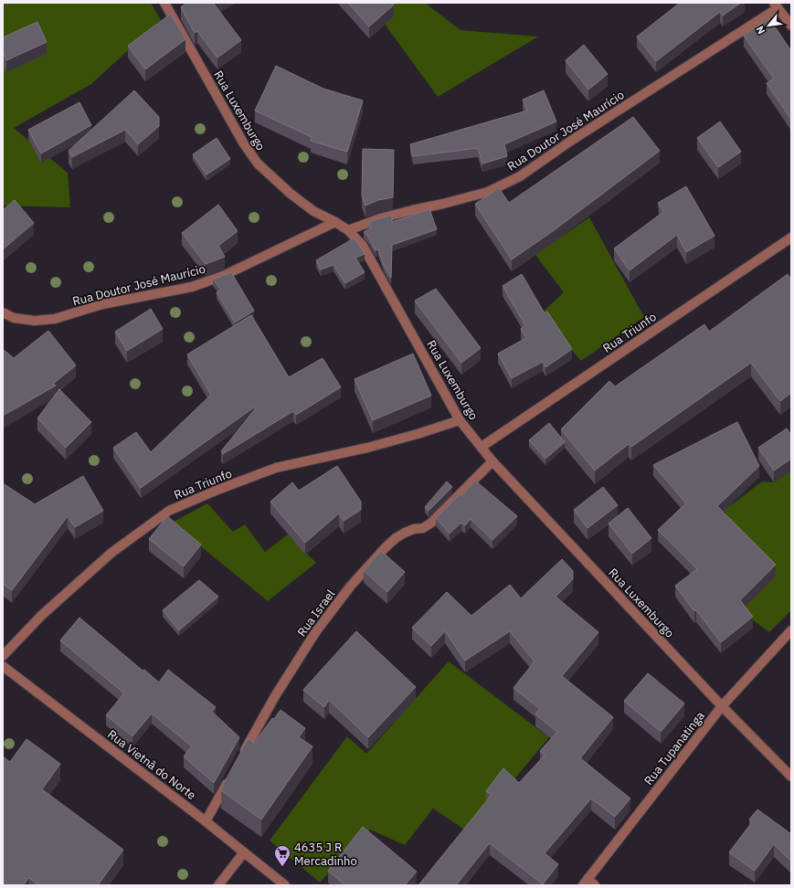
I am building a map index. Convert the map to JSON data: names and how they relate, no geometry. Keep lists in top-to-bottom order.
{
  "streets": {
    "street": [
      "Rua Luxemburgo",
      "Rua Doutor José Maurício",
      "Rua Triunfo",
      "Rua Israel",
      "Rua Tupanatinga",
      "Rua Vietnã do Norte"
    ]
  },
  "crossings": [
    ["Rua Luxemburgo", "Rua Doutor José Maurício"],
    ["Rua Luxemburgo", "Rua Triunfo"],
    ["Rua Luxemburgo", "Rua Israel"],
    ["Rua Luxemburgo", "Rua Tupanatinga"]
  ],
  "places": {
    "supermarket": ["4635 J R Mercadinho"]
  },
  "north": "bottom left"
}
